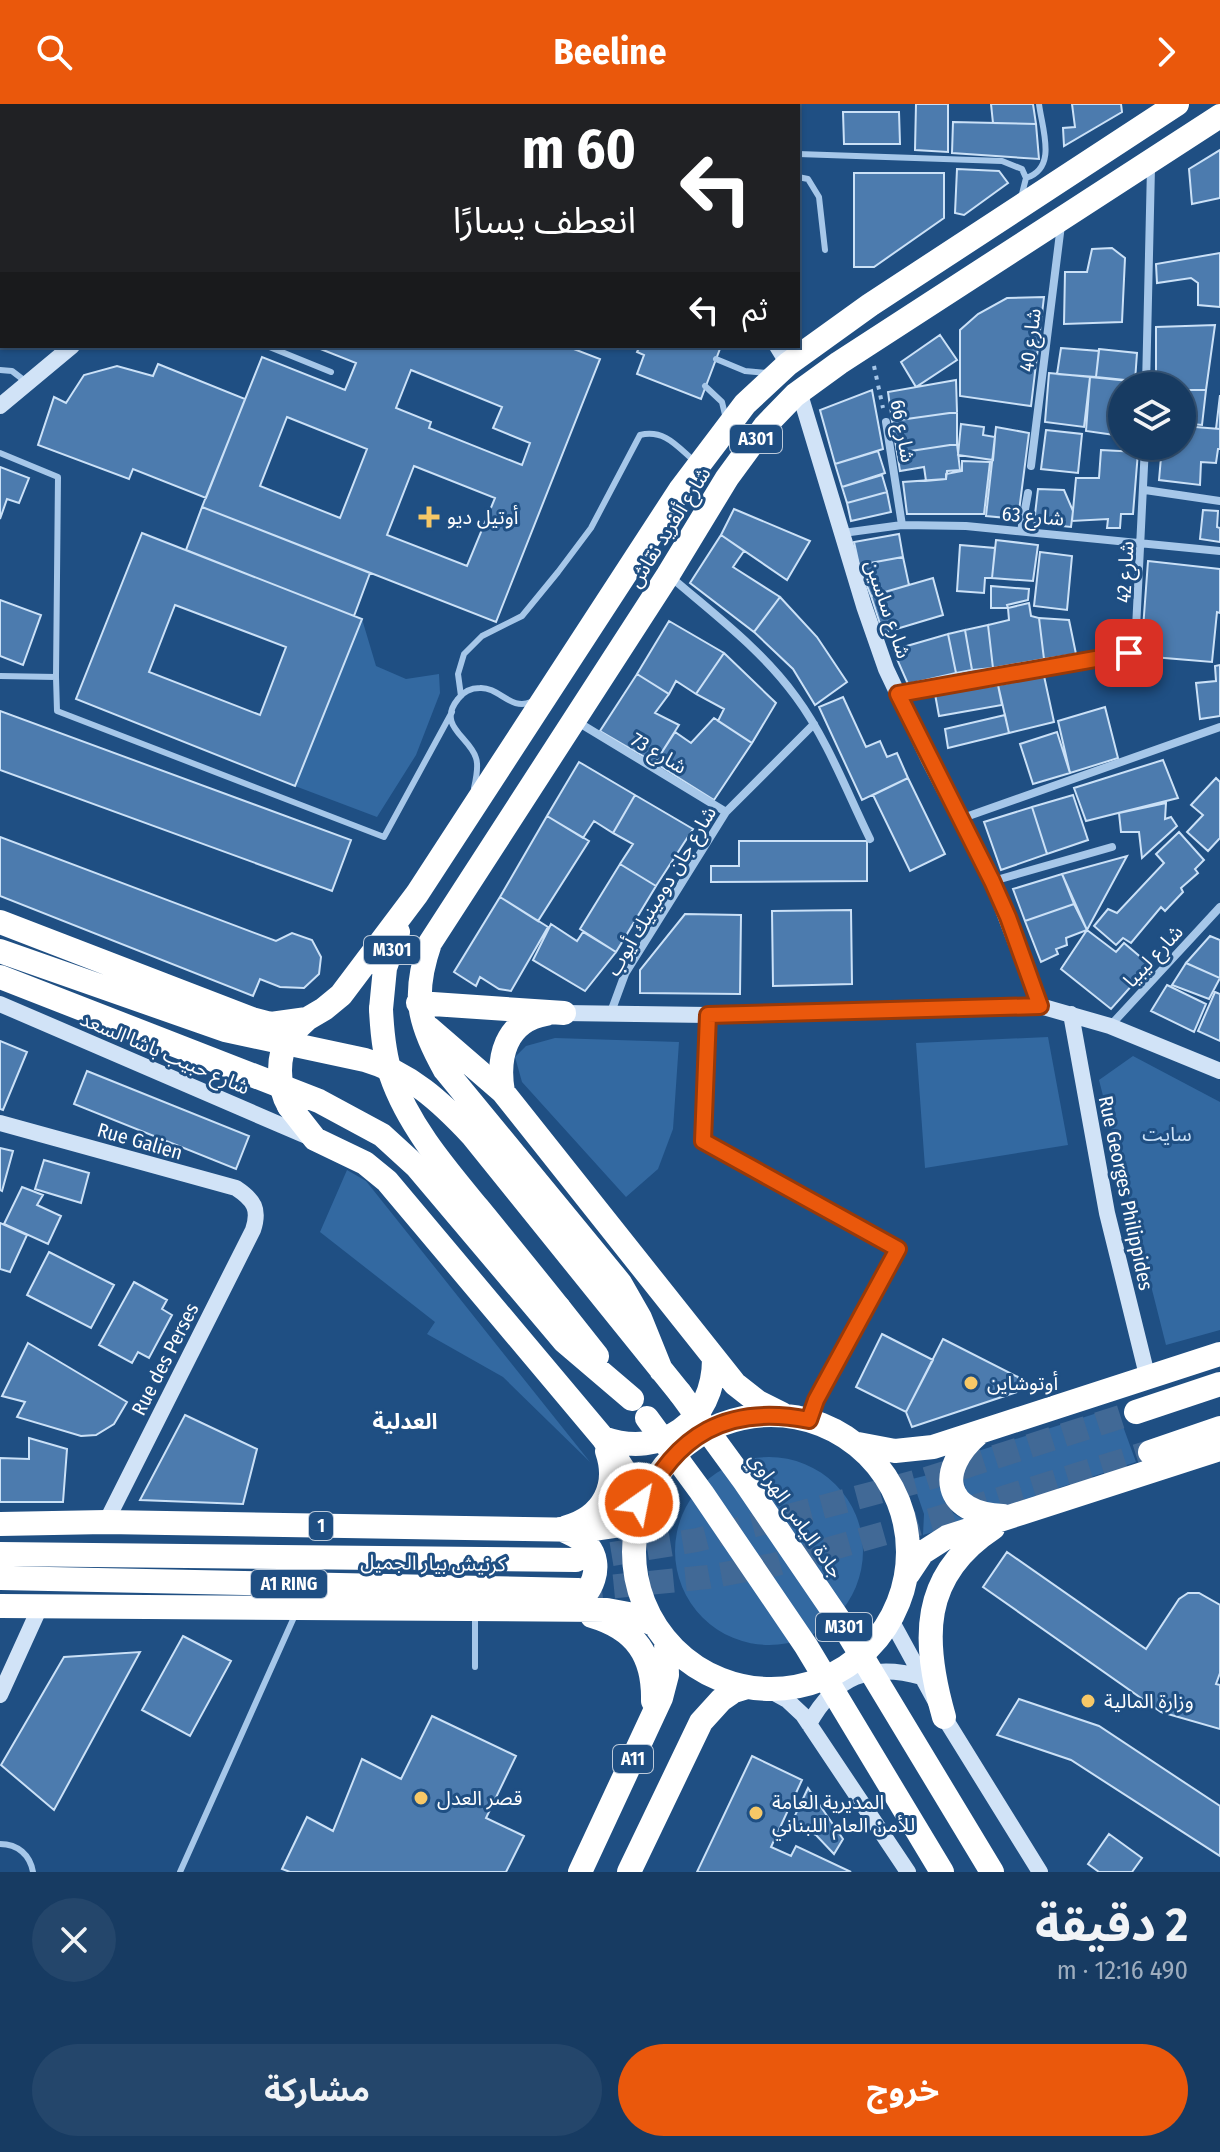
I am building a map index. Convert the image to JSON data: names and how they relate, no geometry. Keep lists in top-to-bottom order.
{
  "streets": {
    "highway": [
      "A301",
      "شارع ألفريد نقاش",
      "M301",
      "جادة الياس الهراوي",
      "1",
      "كرنيش بيار الجميل",
      "A1 RING",
      "A11"
    ],
    "street": [
      "شارع 40",
      "شارع 66",
      "شارع 63",
      "شارع 42",
      "شارع ساسين",
      "شارع 73",
      "شارع جان دومينيك أيوب",
      "شارع ليبيا",
      "شارع حبيب باشا السعد",
      "Rue Galien",
      "Rue Georges Philippides",
      "Rue des Perses"
    ]
  },
  "crossings": [
    ["شارع 40", "شارع ألفريد نقاش"],
    ["شارع 66", "شارع 63"],
    ["شارع 66", "شارع ألفريد نقاش"],
    ["شارع 63", "شارع 42"],
    ["شارع 63", "شارع ساسين"],
    ["شارع ألفريد نقاش", "شارع ساسين"],
    ["شارع ألفريد نقاش", "شارع 73"],
    ["شارع ألفريد نقاش", "M301"],
    ["شارع 42", "شارع ساسين"],
    ["شارع 73", "شارع جان دومينيك أيوب"],
    ["M301", "جادة الياس الهراوي"],
    ["Rue Galien", "Rue des Perses"],
    ["Rue des Perses", "1"],
    ["1", "A11"]
  ],
  "districts": ["العدلية"],
  "parks": ["سايت"],
  "places": {
    "health": ["أوتيل ديو"],
    "other": [
      "أوتوشاين",
      "وزارة المالية",
      "قصر العدل",
      "المديرية العامة للأمن العام اللبناني"
    ]
  },
  "page": {
    "header": "Beeline",
    "turn": ["60 m", "انعطف يسارًا"],
    "then": "ثم",
    "heading": ["2 دقيقة", "490 m · 12:16"],
    "buttons": ["خروج", "مشاركة"]
  }
}
